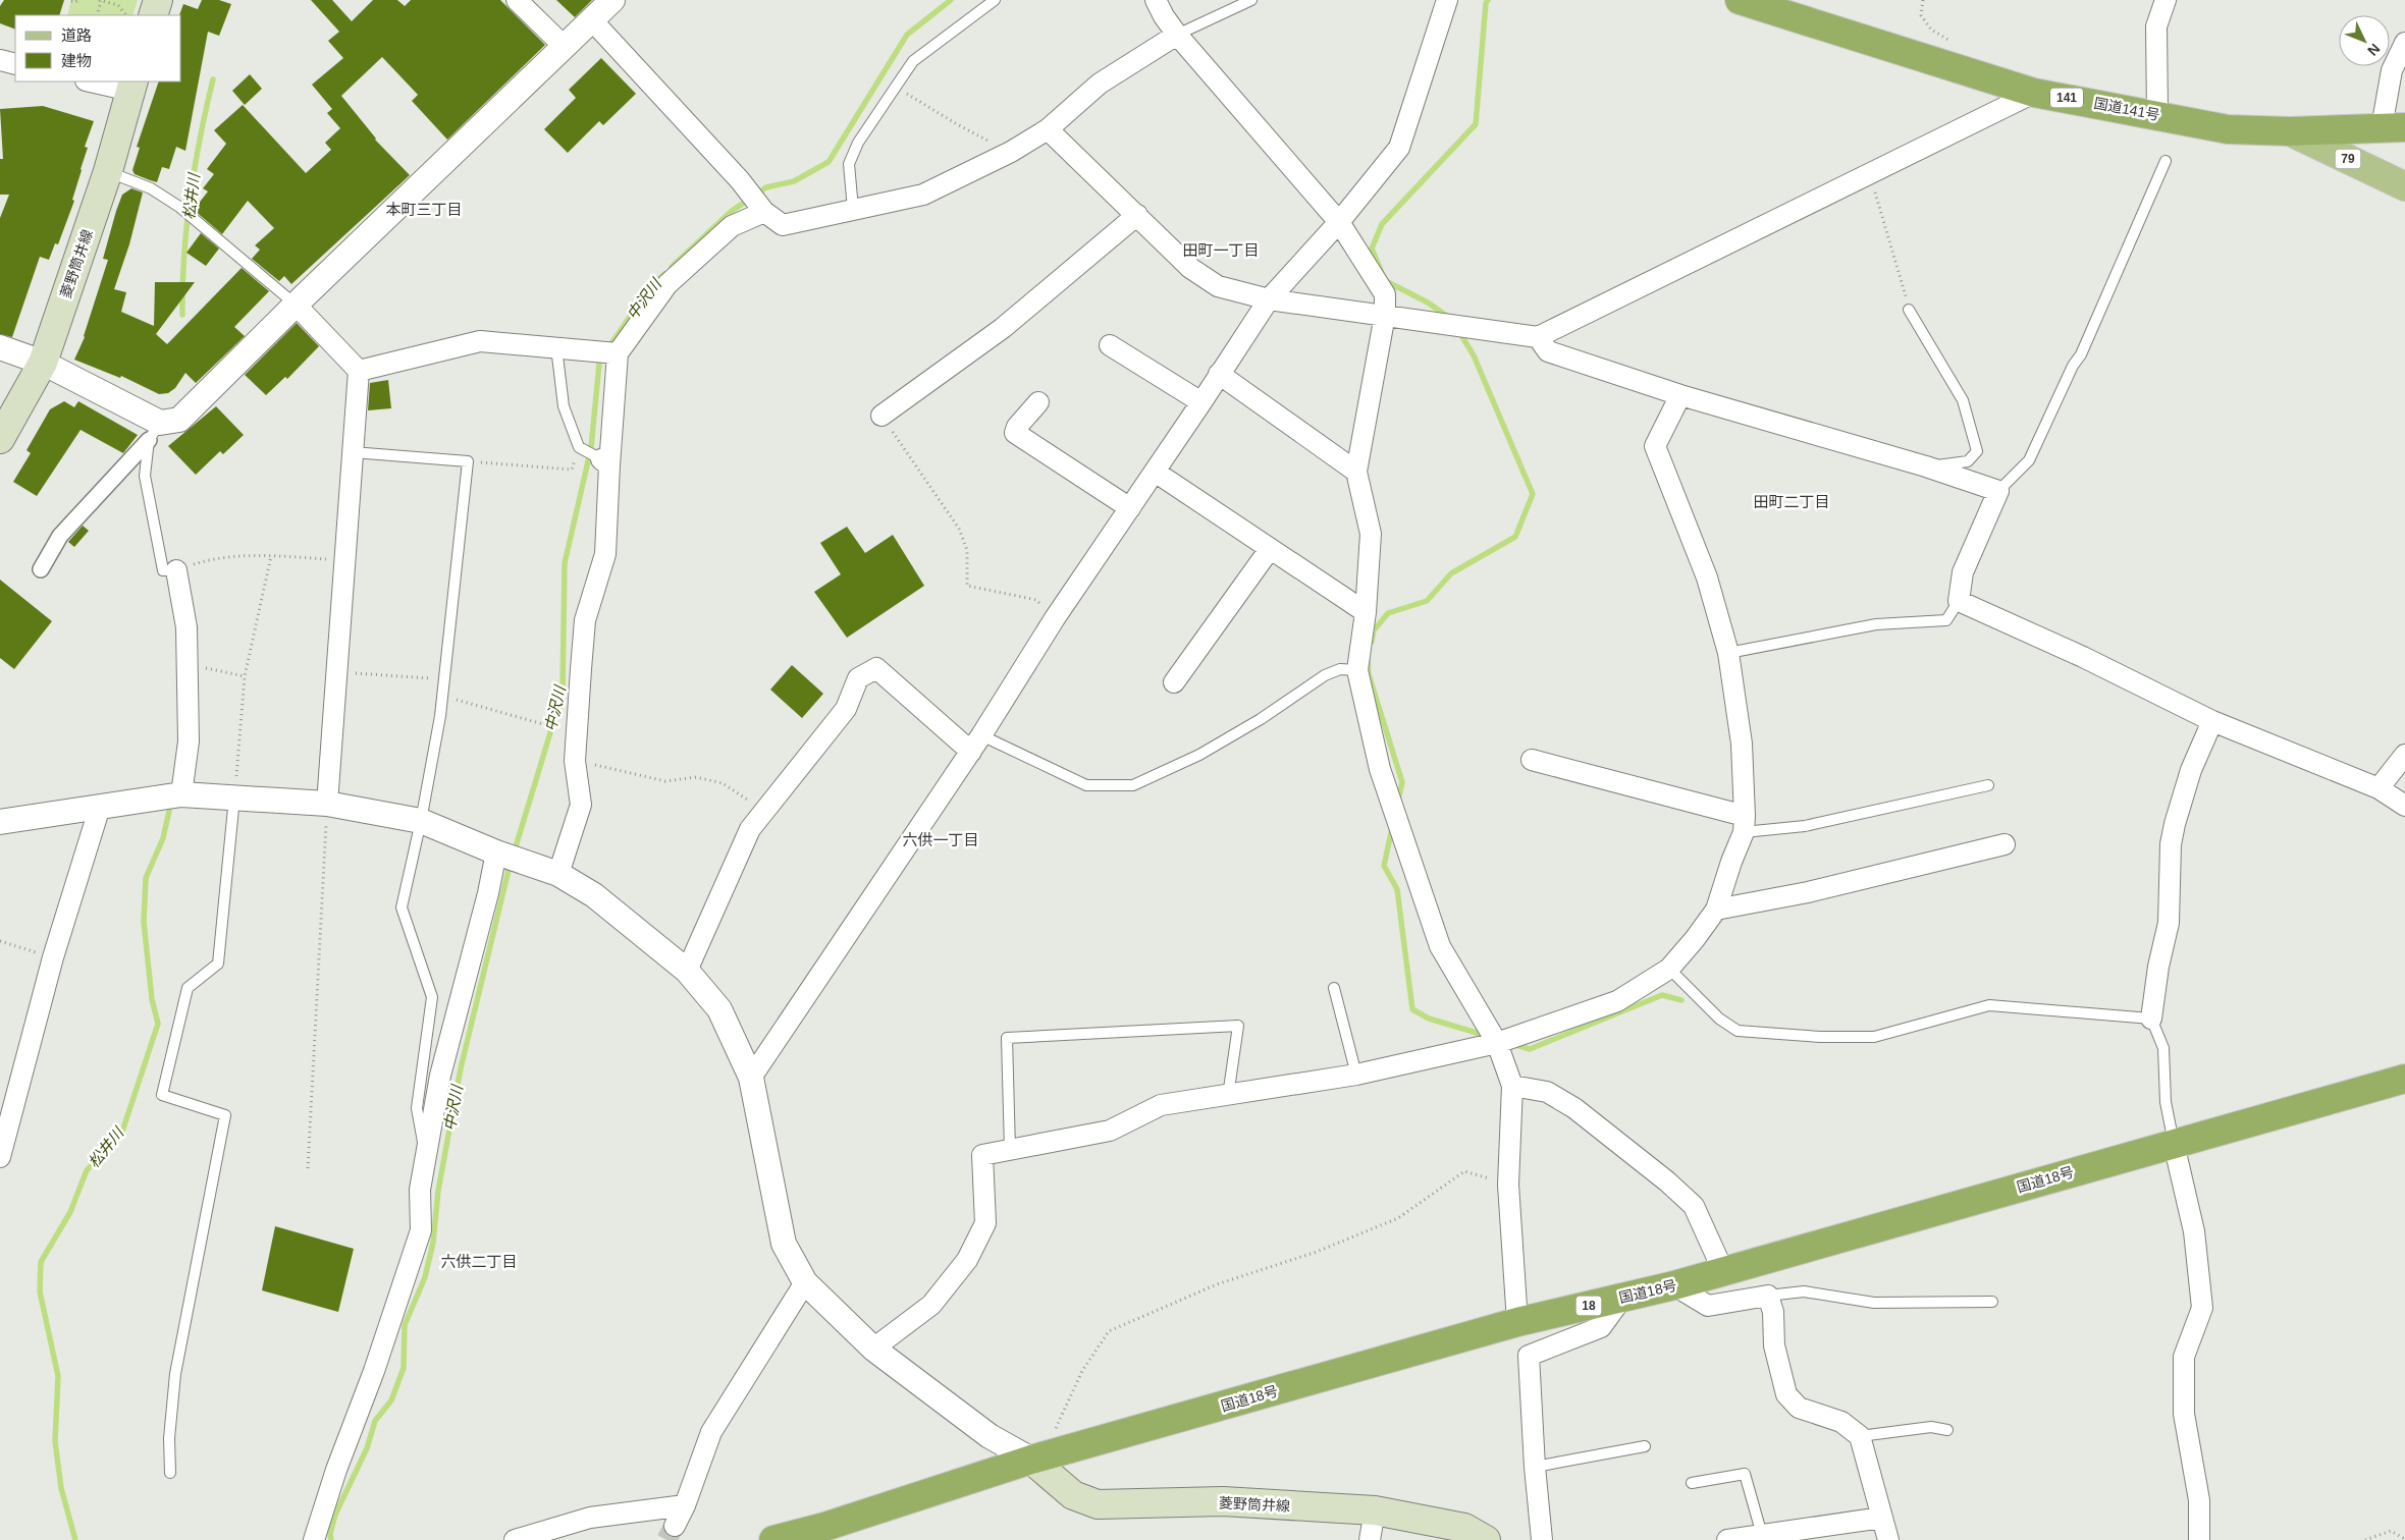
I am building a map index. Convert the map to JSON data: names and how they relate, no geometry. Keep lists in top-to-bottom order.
{
  "streets": {
    "highway": [
      "141",
      "国道141号",
      "国道18号",
      "18"
    ],
    "main road": ["79", "菱野筒井線"]
  },
  "crossings": [
    ["国道141号", "79"],
    ["菱野筒井線", "国道18号"]
  ],
  "districts": [
    "本町三丁目",
    "田町一丁目",
    "田町二丁目",
    "六供一丁目",
    "六供二丁目"
  ],
  "water": ["松井川", "中沢川"],
  "legend": ["道路", "建物"],
  "north": "bottom right"
}
